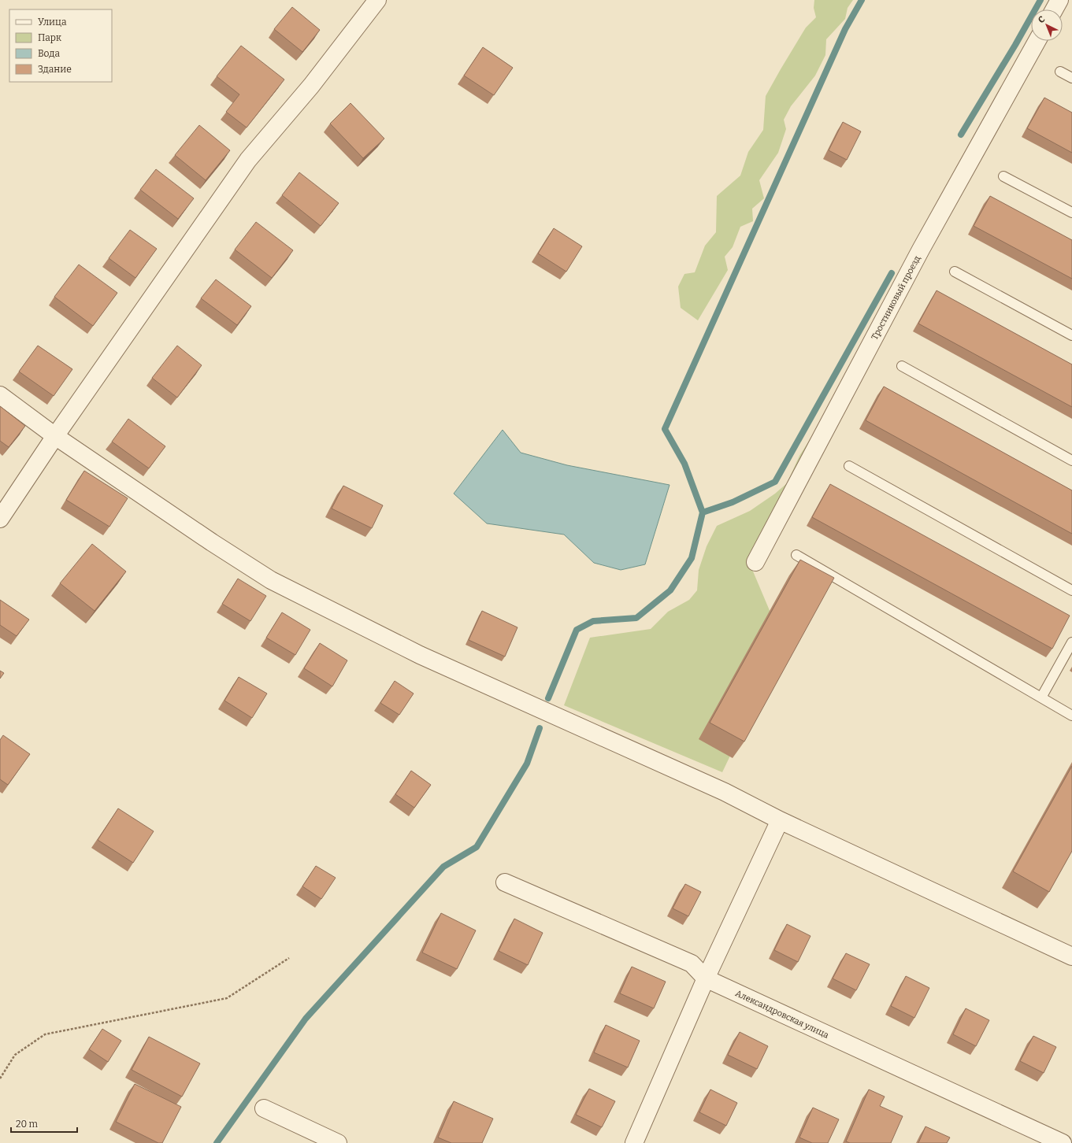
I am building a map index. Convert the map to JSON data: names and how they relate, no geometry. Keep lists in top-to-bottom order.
{
  "streets": {
    "street": ["Тростниковый проезд", "Александровская улица"]
  },
  "legend": [
    "Улица",
    "Парк",
    "Вода",
    "Здание"
  ],
  "scale_bar": "20 m",
  "north": "top left"
}
